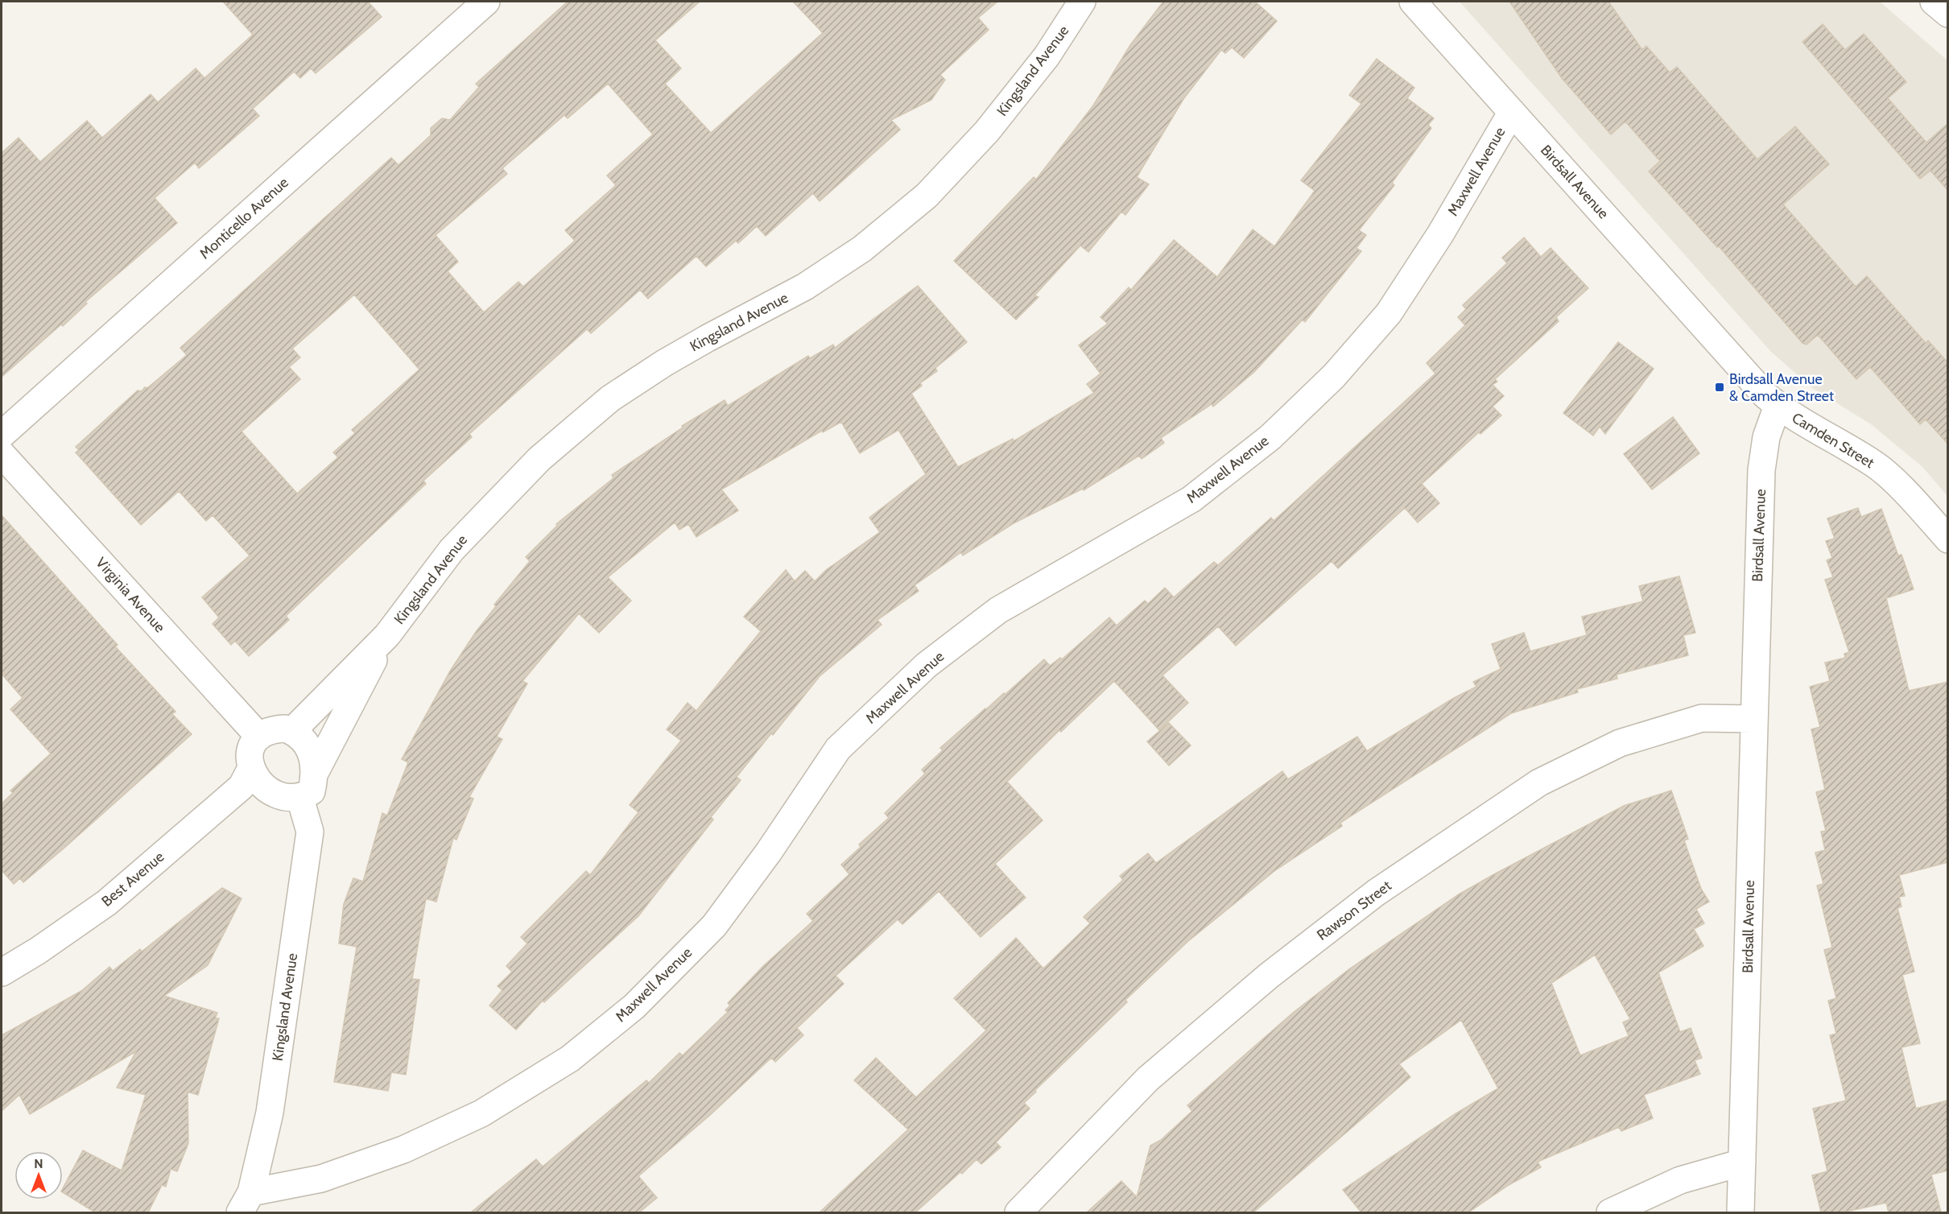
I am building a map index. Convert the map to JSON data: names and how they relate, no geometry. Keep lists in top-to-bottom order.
{
  "streets": {
    "street": [
      "Kingsland Avenue",
      "Maxwell Avenue",
      "Birdsall Avenue",
      "Monticello Avenue",
      "Camden Street",
      "Virginia Avenue",
      "Best Avenue",
      "Rawson Street"
    ]
  },
  "crossings": [
    ["Kingsland Avenue", "Maxwell Avenue"],
    ["Kingsland Avenue", "Virginia Avenue"],
    ["Kingsland Avenue", "Best Avenue"],
    ["Maxwell Avenue", "Birdsall Avenue"],
    ["Birdsall Avenue", "Camden Street"],
    ["Birdsall Avenue", "Rawson Street"],
    ["Virginia Avenue", "Best Avenue"]
  ],
  "places": {
    "transit": ["Birdsall Avenue & Camden Street"]
  },
  "north": "top"
}
